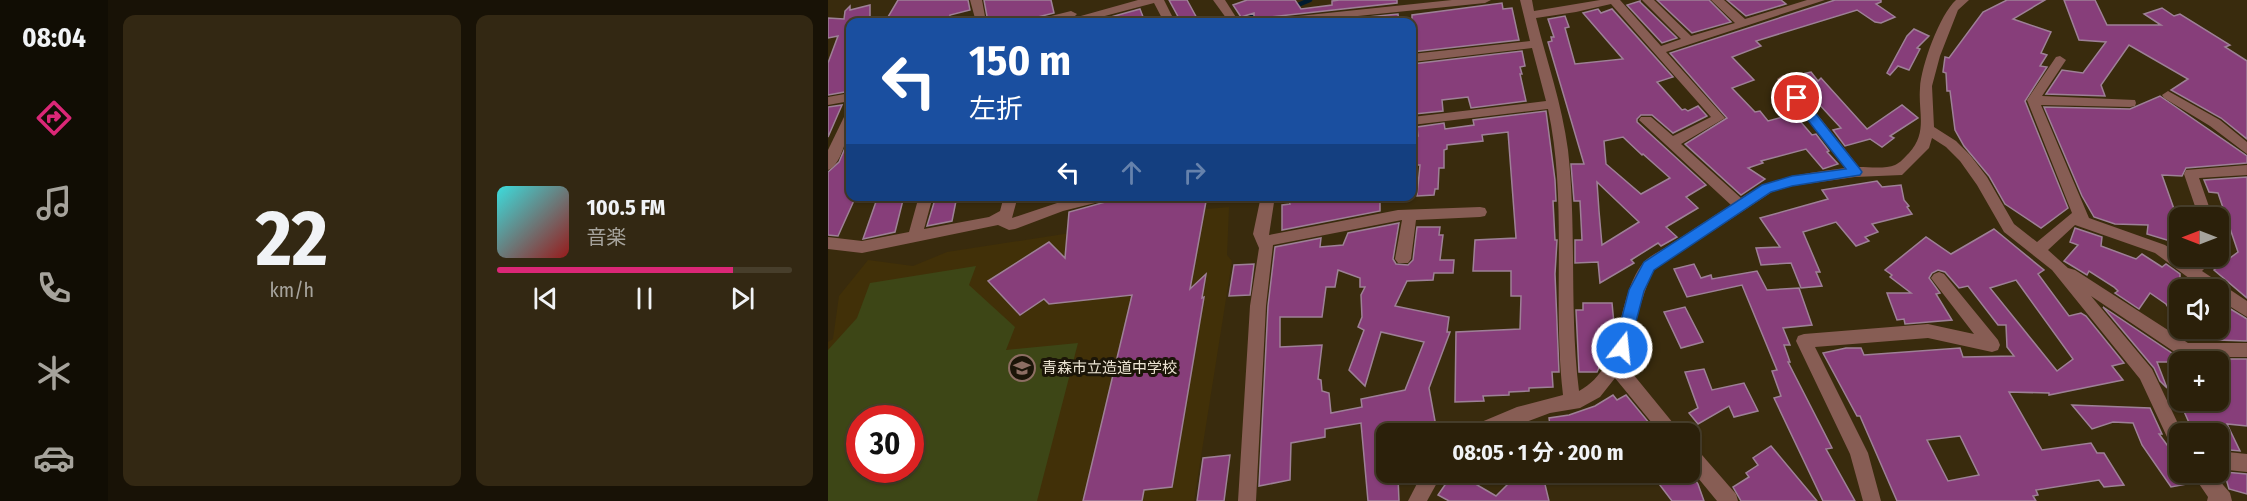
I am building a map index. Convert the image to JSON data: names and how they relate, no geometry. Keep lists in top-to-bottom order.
{
  "places": {
    "school or university": ["青森市立造道中学校"]
  },
  "north": "left",
  "page": {
    "tabs": "08:04",
    "tile": ["22", "km/h"],
    "turn": ["150 m", "左折"],
    "song": ["100.5 FM", "音楽"],
    "map_buttons": ["+", "−"],
    "limit": "30",
    "trip": "08:05 · 1 分 · 200 m"
  }
}
